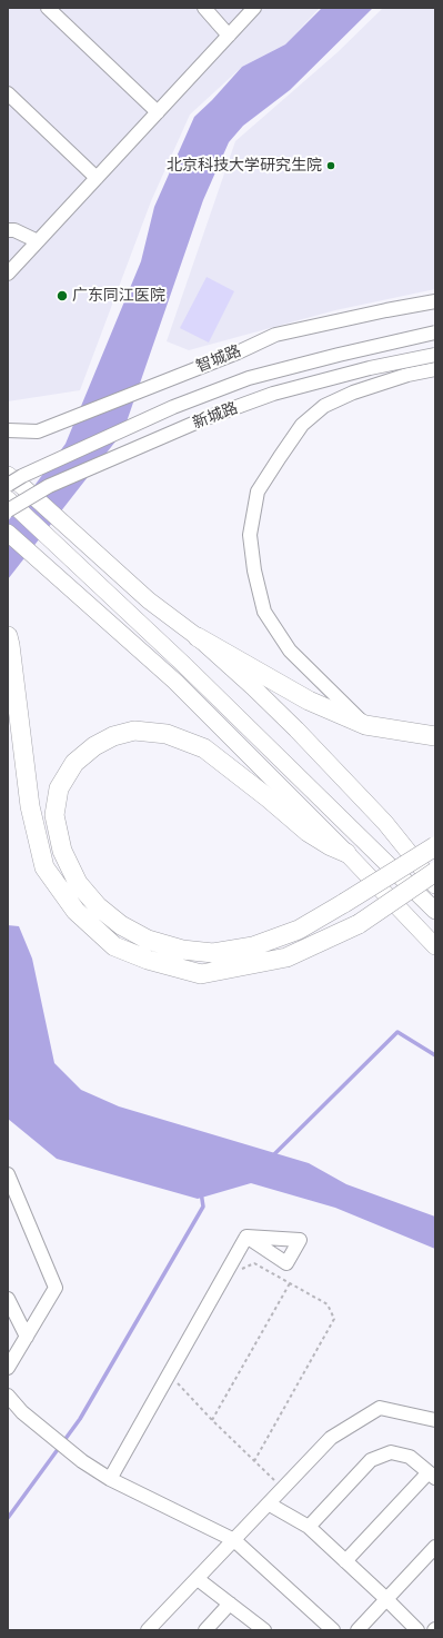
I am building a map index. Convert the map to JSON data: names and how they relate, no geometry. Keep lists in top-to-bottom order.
{
  "streets": {
    "street": ["智城路", "新城路"]
  },
  "places": ["北京科技大学研究生院", "广东同江医院"]
}
